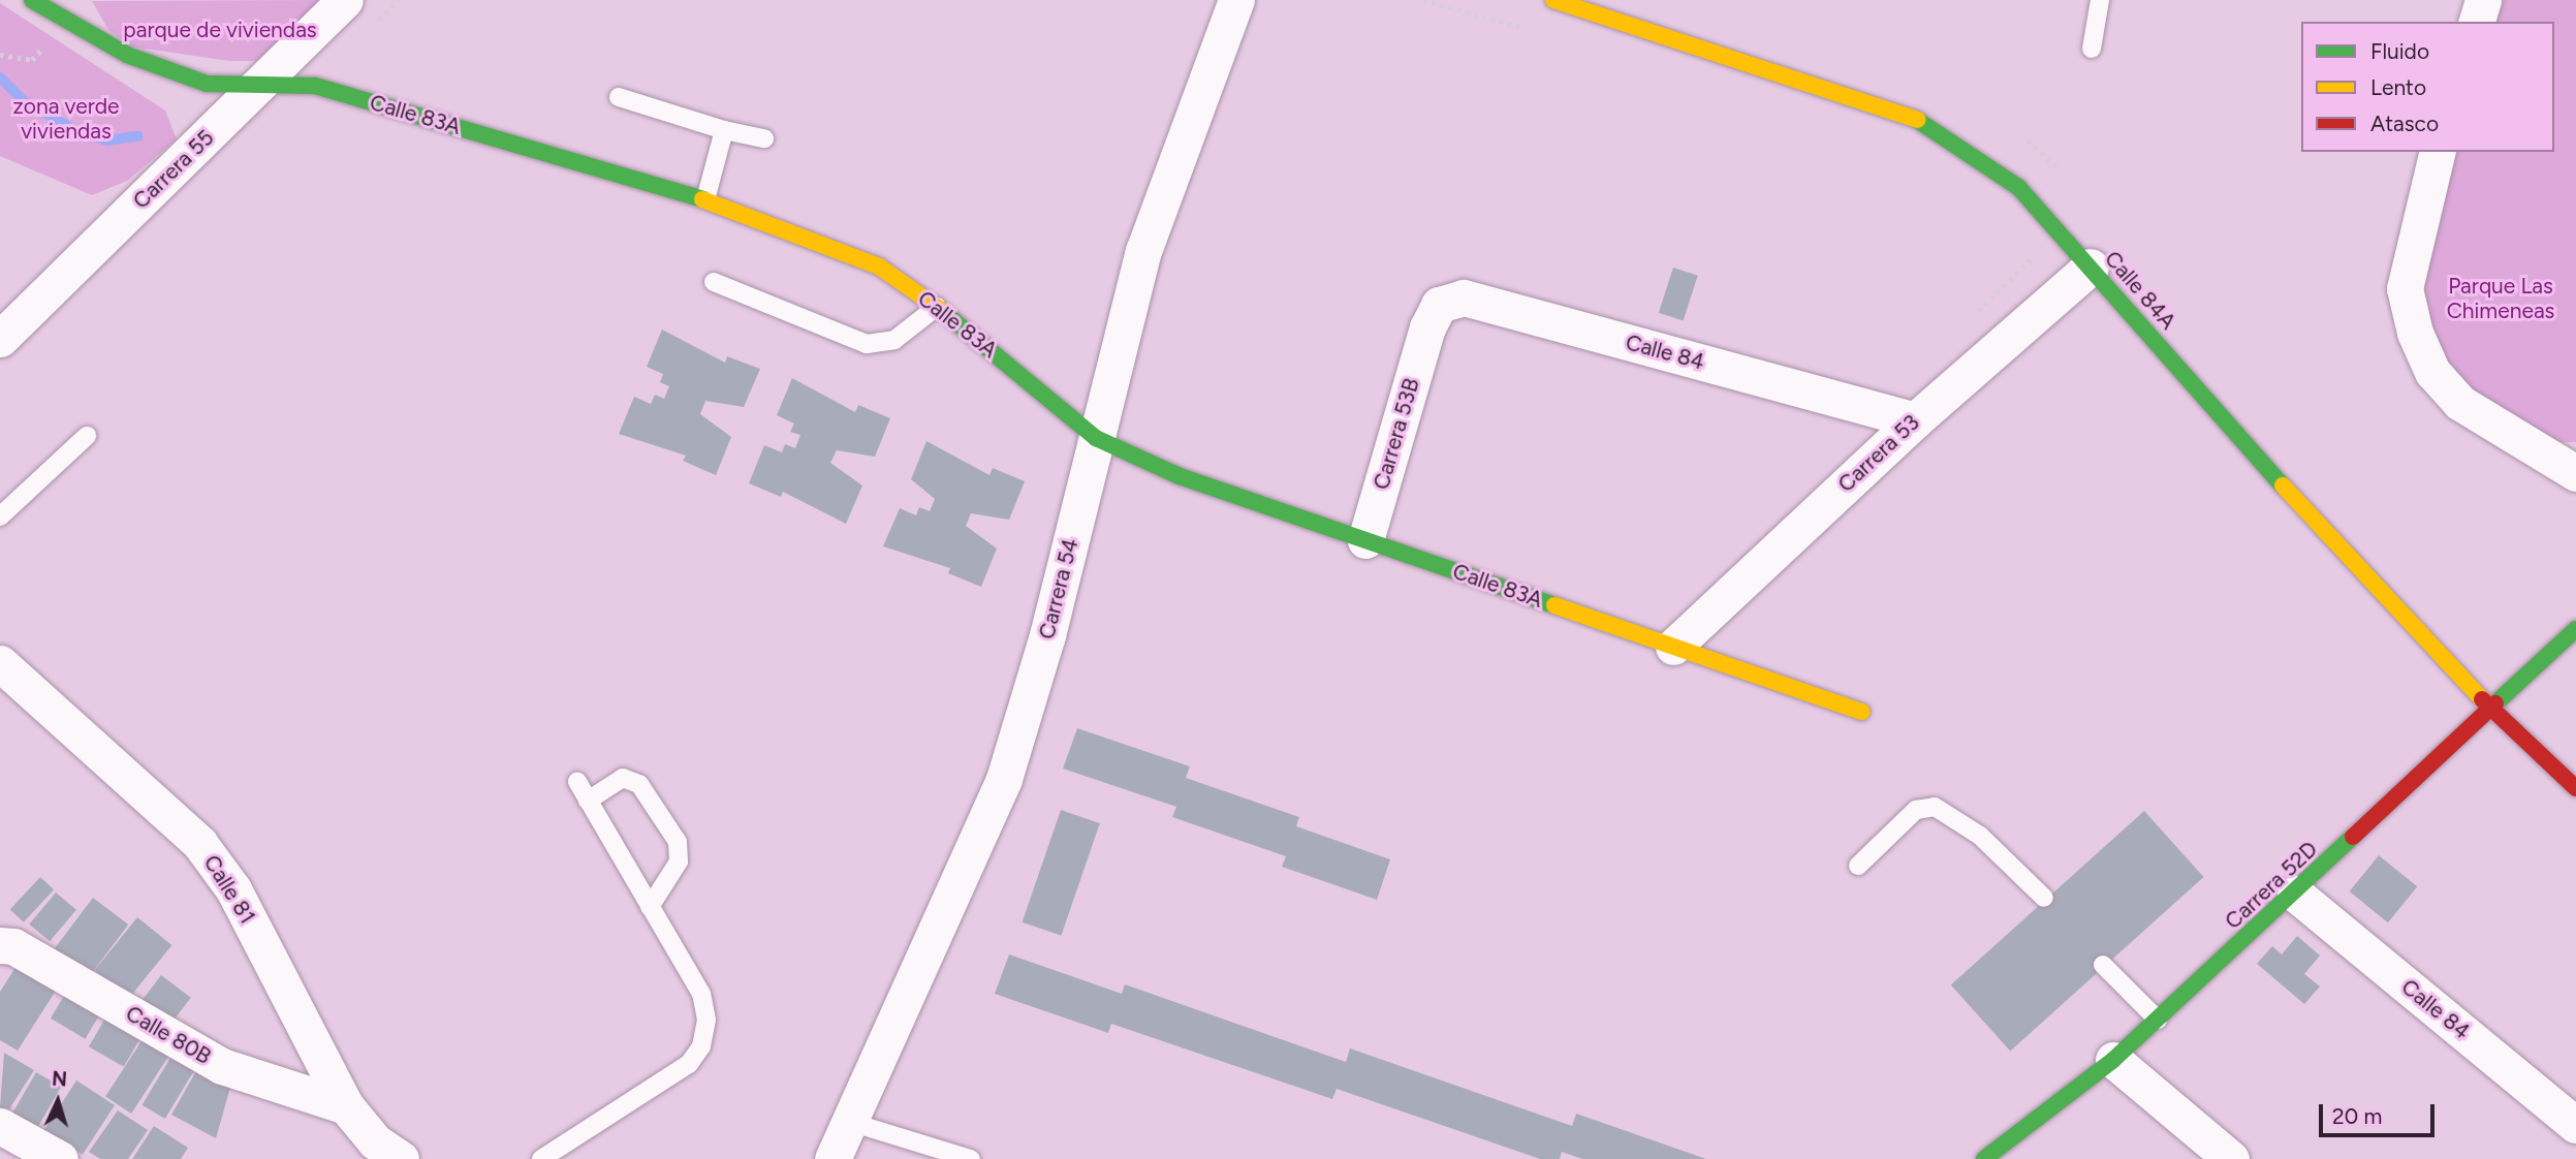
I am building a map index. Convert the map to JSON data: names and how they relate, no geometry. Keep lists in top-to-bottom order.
{
  "streets": {
    "street": [
      "Calle 83A",
      "Carrera 55",
      "Calle 84A",
      "Calle 84",
      "Carrera 53B",
      "Carrera 53",
      "Carrera 54",
      "Carrera 52D",
      "Calle 81",
      "Calle 80B"
    ]
  },
  "crossings": [
    ["Calle 83A", "Carrera 55"],
    ["Calle 83A", "Carrera 53B"],
    ["Calle 83A", "Carrera 53"],
    ["Calle 83A", "Carrera 54"],
    ["Calle 84A", "Carrera 53"],
    ["Calle 84A", "Carrera 52D"],
    ["Calle 84", "Carrera 53B"],
    ["Calle 84", "Carrera 53"],
    ["Calle 84", "Carrera 52D"],
    ["Calle 81", "Calle 80B"]
  ],
  "parks": ["parque de viviendas", "zona verde viviendas", "Parque Las Chimeneas"],
  "legend": ["Fluido", "Lento", "Atasco"],
  "scale_bar": "20 m",
  "north": "top"
}
